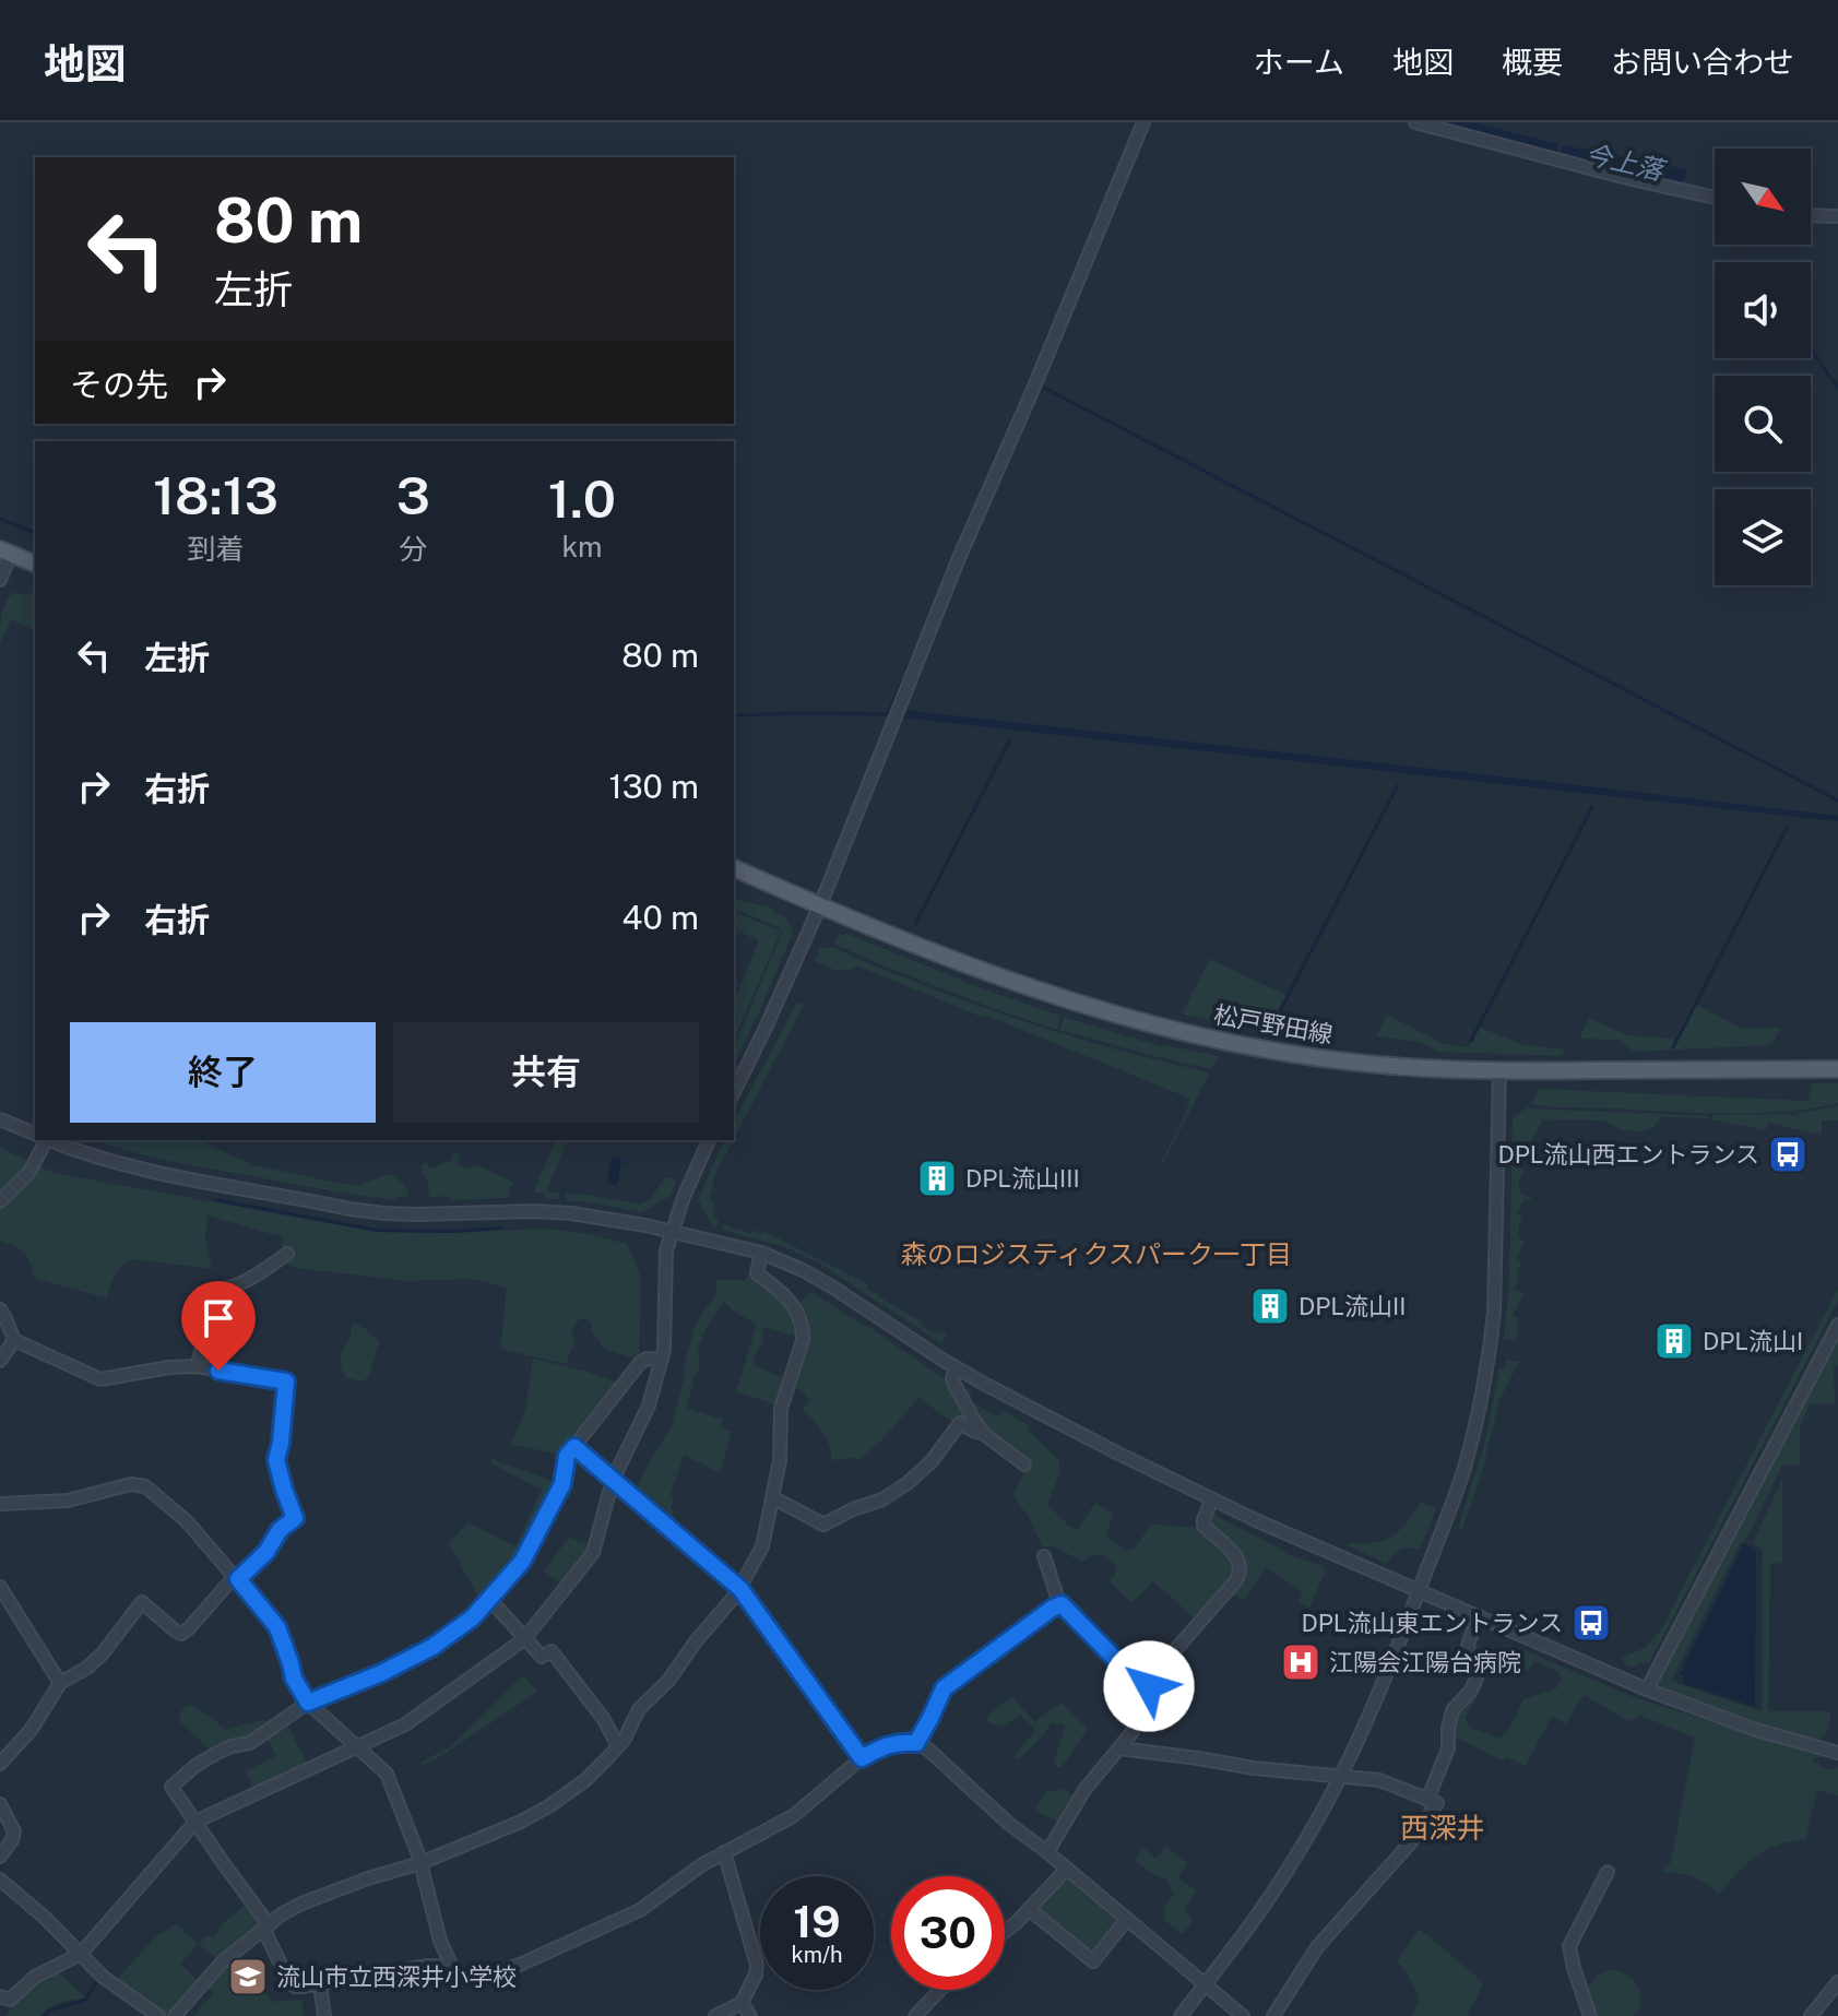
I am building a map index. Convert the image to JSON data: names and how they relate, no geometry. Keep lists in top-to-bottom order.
{
  "streets": {
    "main road": ["松戸野田線"]
  },
  "districts": ["森のロジスティクスパーク一丁目", "西深井"],
  "water": ["今上落"],
  "places": {
    "bus stop": ["DPL流山西エントランス", "DPL流山東エントランス"],
    "building": ["DPL流山III", "DPL流山II", "DPL流山I"],
    "hospital": ["江陽会江陽台病院"],
    "school or university": ["流山市立西深井小学校"]
  },
  "north": "bottom right",
  "page": {
    "header": "地図",
    "nav": [
      "ホーム",
      "地図",
      "概要",
      "お問い合わせ"
    ],
    "turn": ["80 m", "左折"],
    "then": "その先",
    "eta": [
      "18:13",
      "到着",
      "3",
      "分",
      "1.0",
      "km"
    ],
    "list": [
      {
        "name": "左折",
        "value": "80 m"
      },
      {
        "name": "右折",
        "value": "130 m"
      },
      {
        "name": "右折",
        "value": "40 m"
      }
    ],
    "buttons": ["終了", "共有"],
    "speed": "19 km/h",
    "limit": "30"
  }
}
